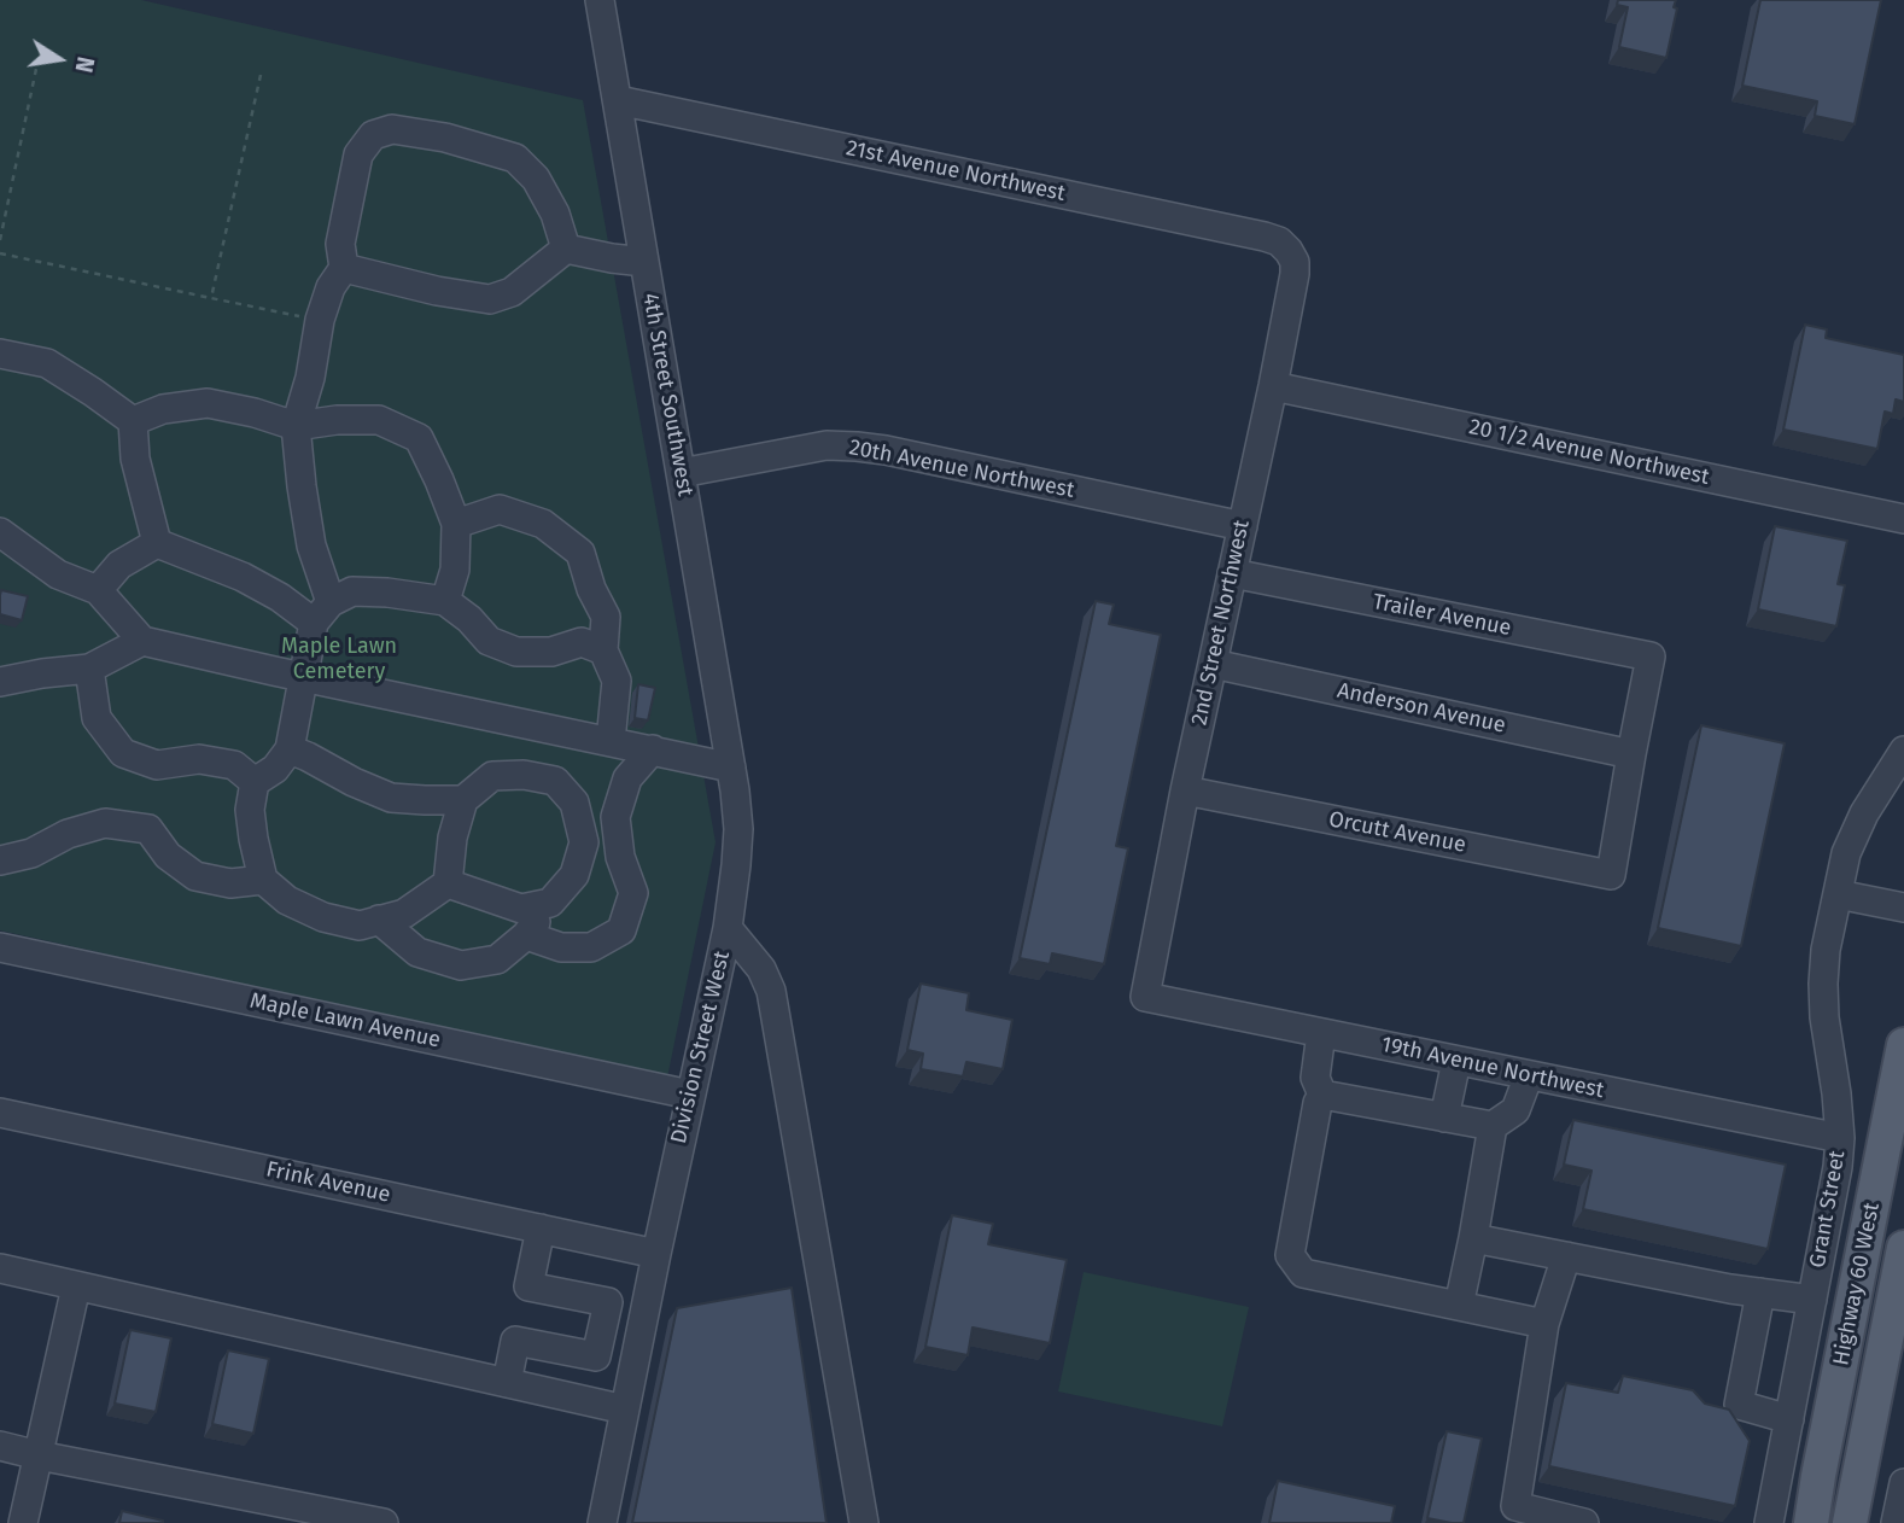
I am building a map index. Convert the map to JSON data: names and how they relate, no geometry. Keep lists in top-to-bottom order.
{
  "streets": {
    "main road": ["Highway 60 West"],
    "street": [
      "21st Avenue Northwest",
      "4th Street Southwest",
      "20 1/2 Avenue Northwest",
      "20th Avenue Northwest",
      "Trailer Avenue",
      "2nd Street Northwest",
      "Anderson Avenue",
      "Orcutt Avenue",
      "Maple Lawn Avenue",
      "Division Street West",
      "19th Avenue Northwest",
      "Frink Avenue",
      "Grant Street"
    ]
  },
  "crossings": [
    ["21st Avenue Northwest", "4th Street Southwest"],
    ["21st Avenue Northwest", "2nd Street Northwest"],
    ["4th Street Southwest", "20th Avenue Northwest"],
    ["4th Street Southwest", "Division Street West"],
    ["20 1/2 Avenue Northwest", "2nd Street Northwest"],
    ["20th Avenue Northwest", "2nd Street Northwest"],
    ["Trailer Avenue", "2nd Street Northwest"],
    ["Trailer Avenue", "Anderson Avenue"],
    ["Trailer Avenue", "Orcutt Avenue"],
    ["2nd Street Northwest", "Anderson Avenue"],
    ["2nd Street Northwest", "Orcutt Avenue"],
    ["2nd Street Northwest", "19th Avenue Northwest"],
    ["Anderson Avenue", "Orcutt Avenue"],
    ["Maple Lawn Avenue", "Division Street West"],
    ["Division Street West", "Frink Avenue"],
    ["19th Avenue Northwest", "Grant Street"]
  ],
  "parks": ["Maple Lawn Cemetery"],
  "north": "right"
}
